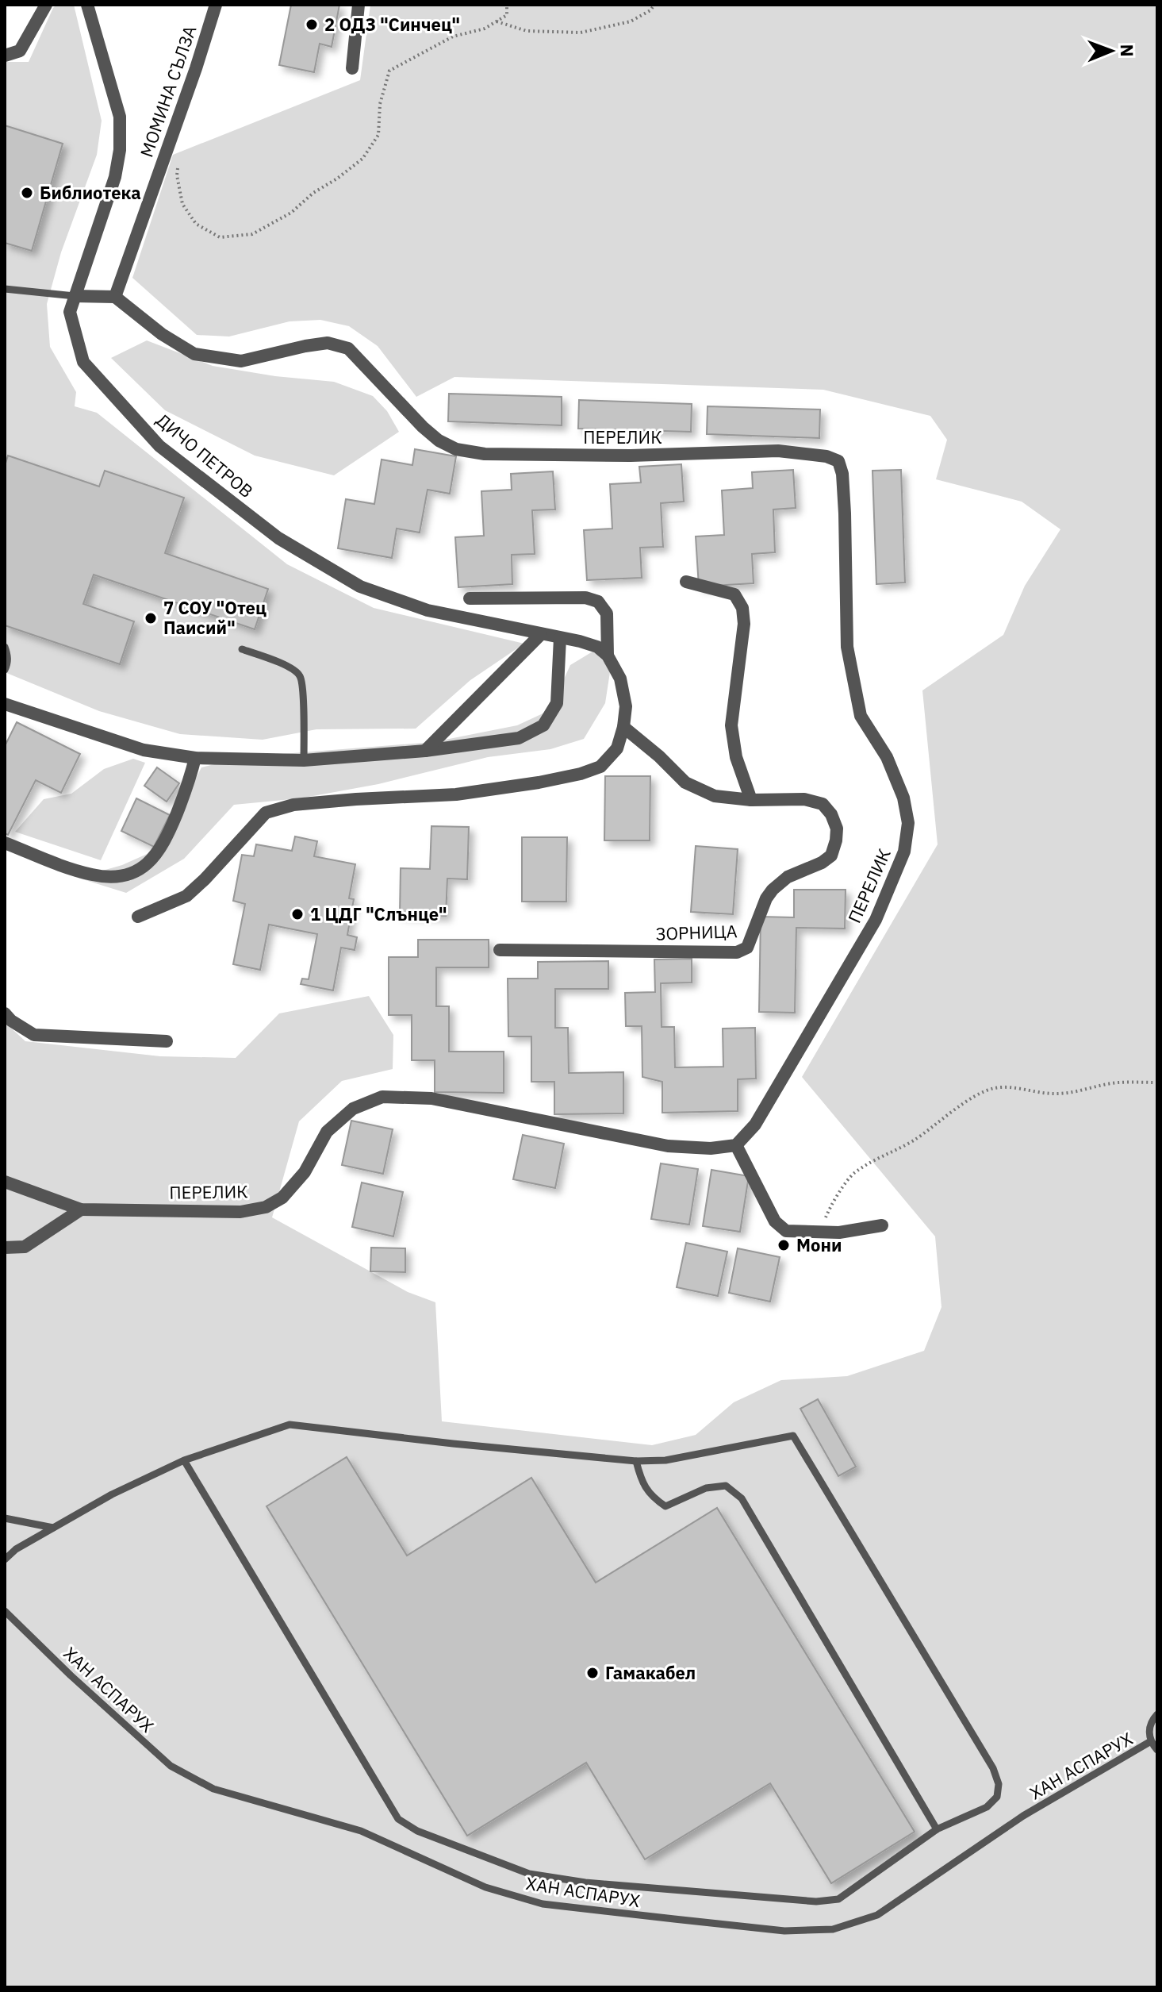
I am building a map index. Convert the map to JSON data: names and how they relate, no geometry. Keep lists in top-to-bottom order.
{
  "streets": {
    "street": [
      "МОМИНА СЪЛЗА",
      "ПЕРЕЛИК",
      "ДИЧО ПЕТРОВ",
      "ЗОРНИЦА"
    ],
    "lane": ["ХАН АСПАРУХ"]
  },
  "crossings": [
    ["МОМИНА СЪЛЗА", "ПЕРЕЛИК"]
  ],
  "places": [
    "2 ОДЗ \"Синчец\"",
    "Библиотека",
    "7 СОУ \"Отец Паисий\"",
    "1 ЦДГ \"Слънце\"",
    "Мони",
    "Гамакабел"
  ],
  "north": "right"
}
